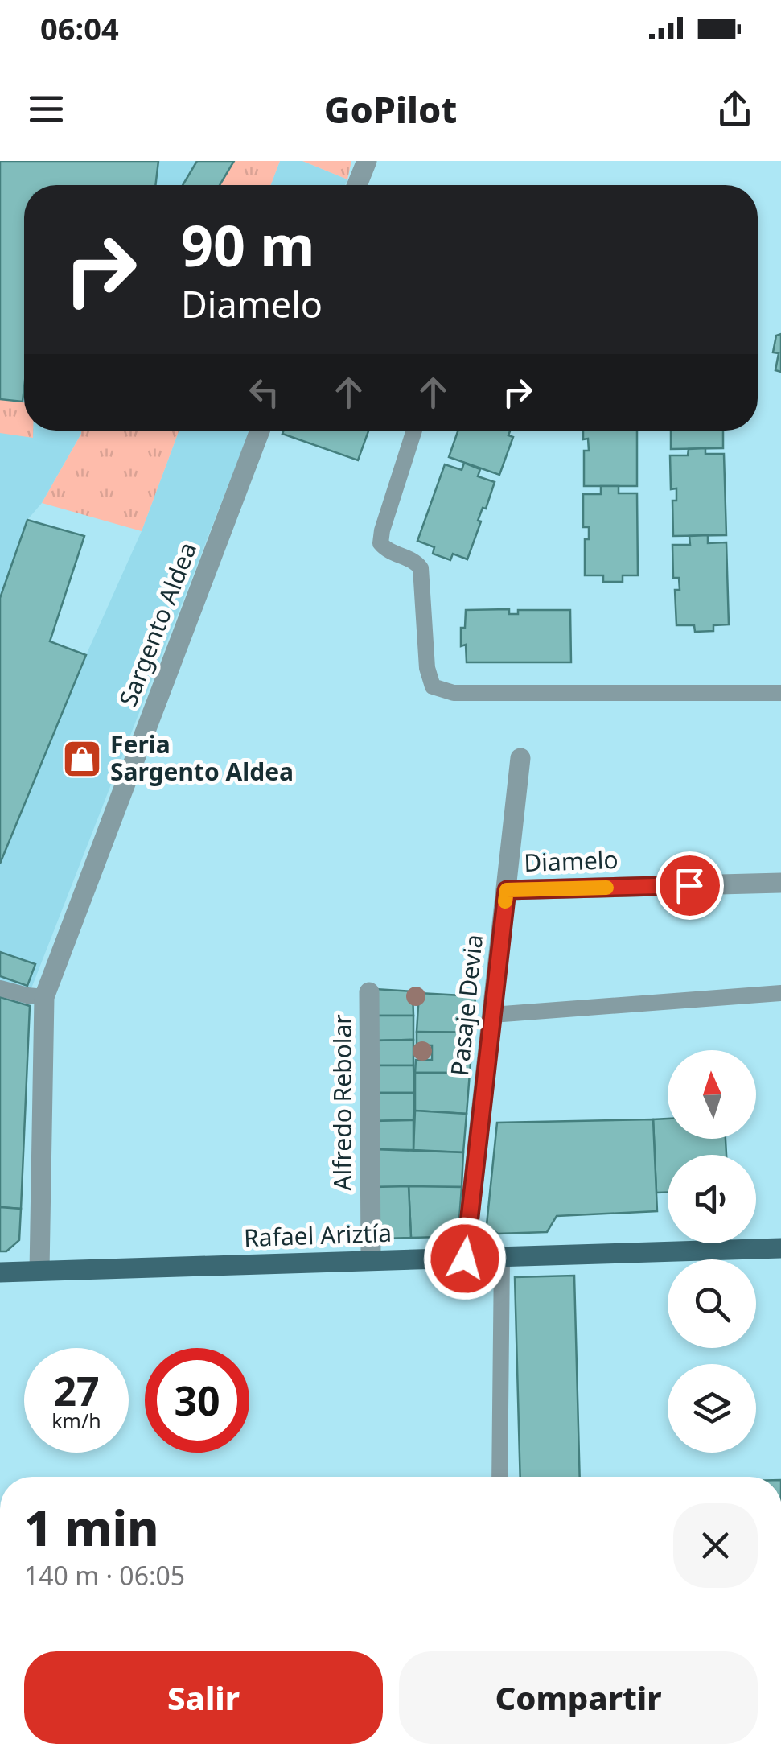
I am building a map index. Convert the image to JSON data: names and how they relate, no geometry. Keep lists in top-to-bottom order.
{
  "streets": {
    "main road": ["Rafael Ariztía"],
    "street": [
      "Sargento Aldea",
      "Diamelo",
      "Pasaje Devia",
      "Alfredo Rebolar"
    ]
  },
  "crossings": [
    ["Sargento Aldea", "Rafael Ariztía"],
    ["Diamelo", "Pasaje Devia"],
    ["Pasaje Devia", "Rafael Ariztía"],
    ["Alfredo Rebolar", "Rafael Ariztía"]
  ],
  "places": {
    "shop": ["Feria Sargento Aldea"]
  },
  "north": "top",
  "page": {
    "status": "06:04",
    "header": "GoPilot",
    "turn": ["90 m", "Diamelo"],
    "speed": "27 km/h",
    "limit": "30",
    "heading": ["1 min", "140 m · 06:05"],
    "buttons": ["Salir", "Compartir"]
  }
}
